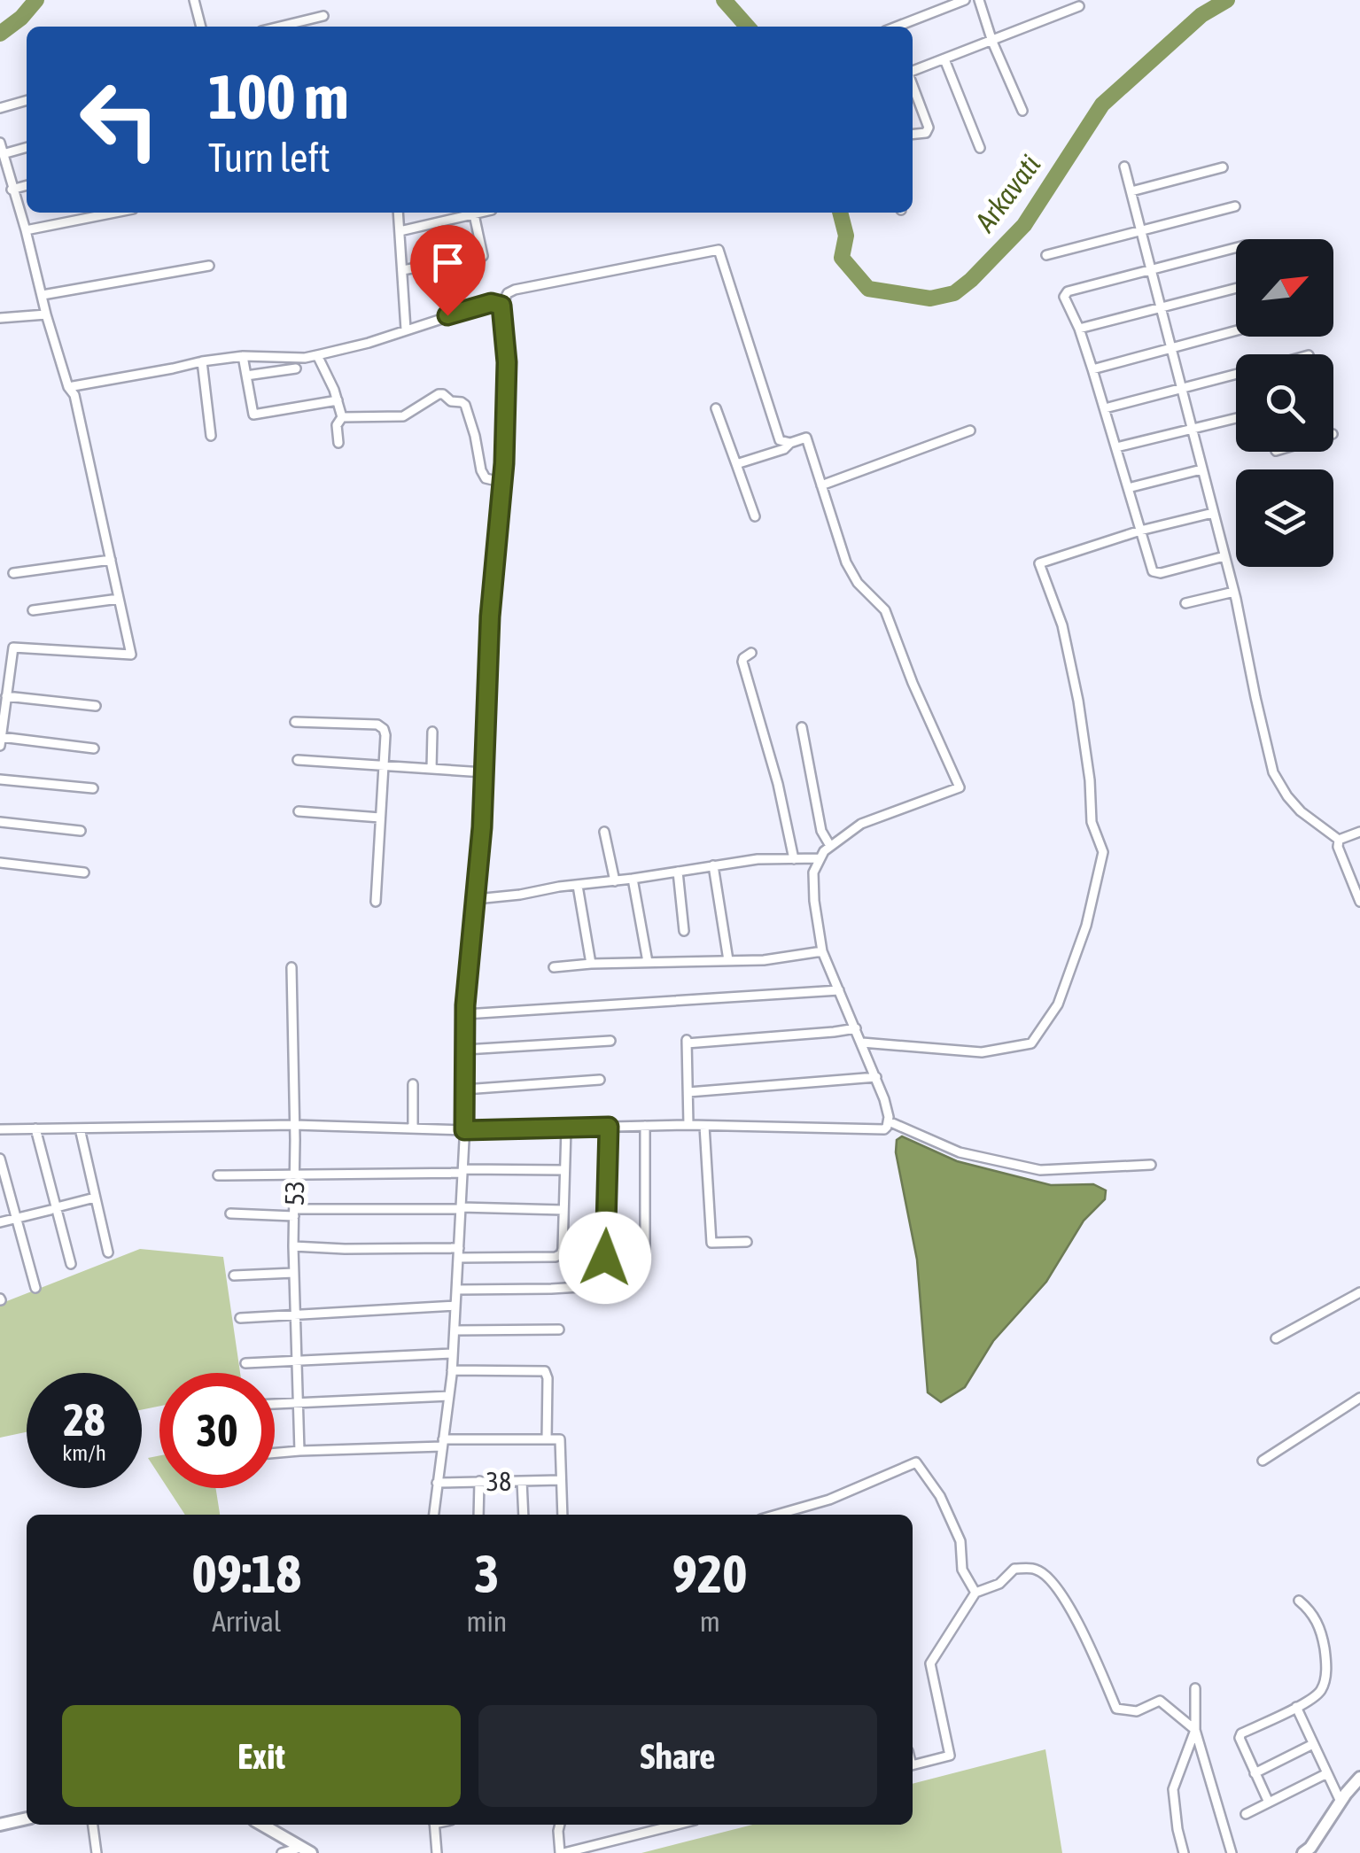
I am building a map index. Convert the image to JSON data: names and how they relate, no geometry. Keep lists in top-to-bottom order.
{
  "streets": {
    "street": ["53", "38"]
  },
  "water": ["Arkavati"],
  "north": "top right",
  "page": {
    "turn": ["100 m", "Turn left"],
    "speed": "28 km/h",
    "limit": "30",
    "eta": [
      "09:18",
      "Arrival",
      "3",
      "min",
      "920",
      "m"
    ],
    "buttons": ["Exit", "Share"]
  }
}
